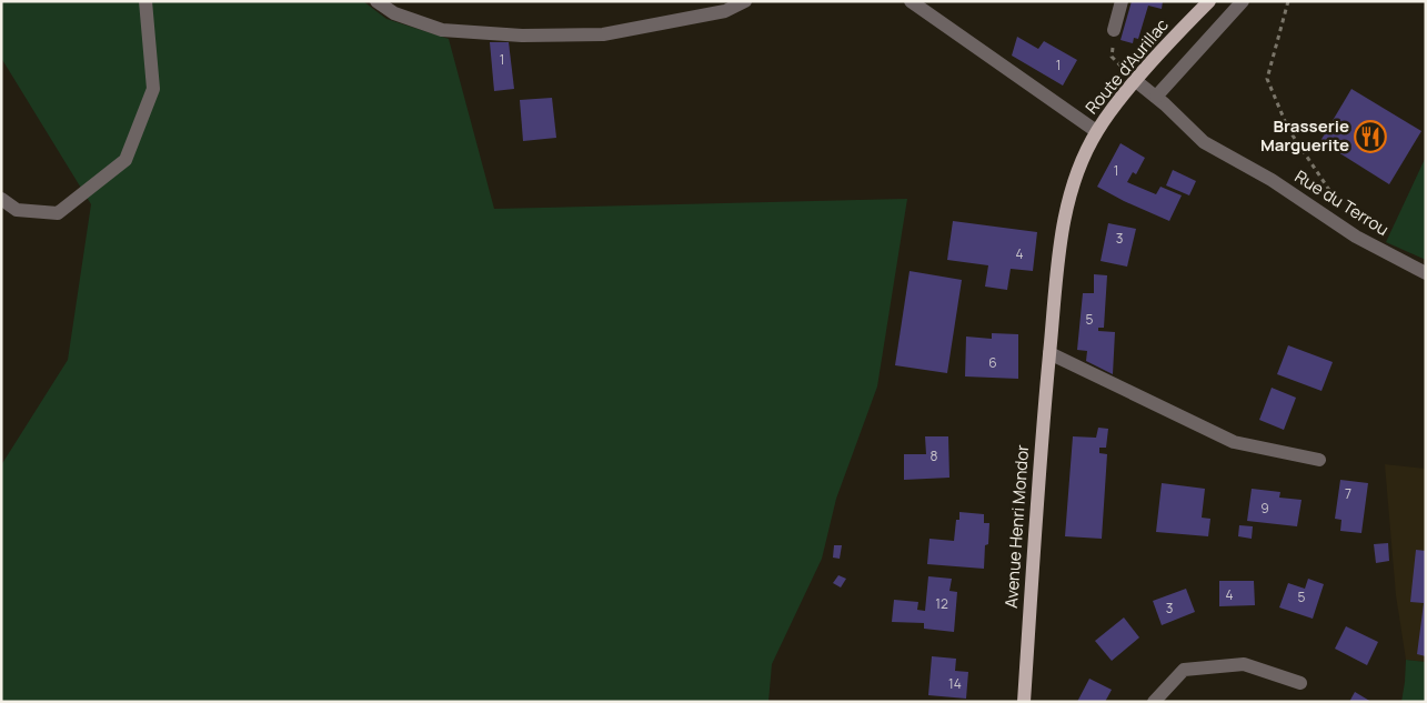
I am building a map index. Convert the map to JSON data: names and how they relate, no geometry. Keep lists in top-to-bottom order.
{
  "streets": {
    "main road": ["Route d'Aurillac", "Avenue Henri Mondor"],
    "street": ["Rue du Terrou"]
  },
  "crossings": [
    ["Route d'Aurillac", "Rue du Terrou"],
    ["Route d'Aurillac", "Avenue Henri Mondor"]
  ],
  "places": {
    "restaurant": ["Brasserie Marguerite"]
  },
  "house_numbers": [
    "1",
    "1",
    "1",
    "3",
    "4",
    "5",
    "6",
    "8",
    "7",
    "9",
    "4",
    "5",
    "12",
    "3",
    "14"
  ]
}
